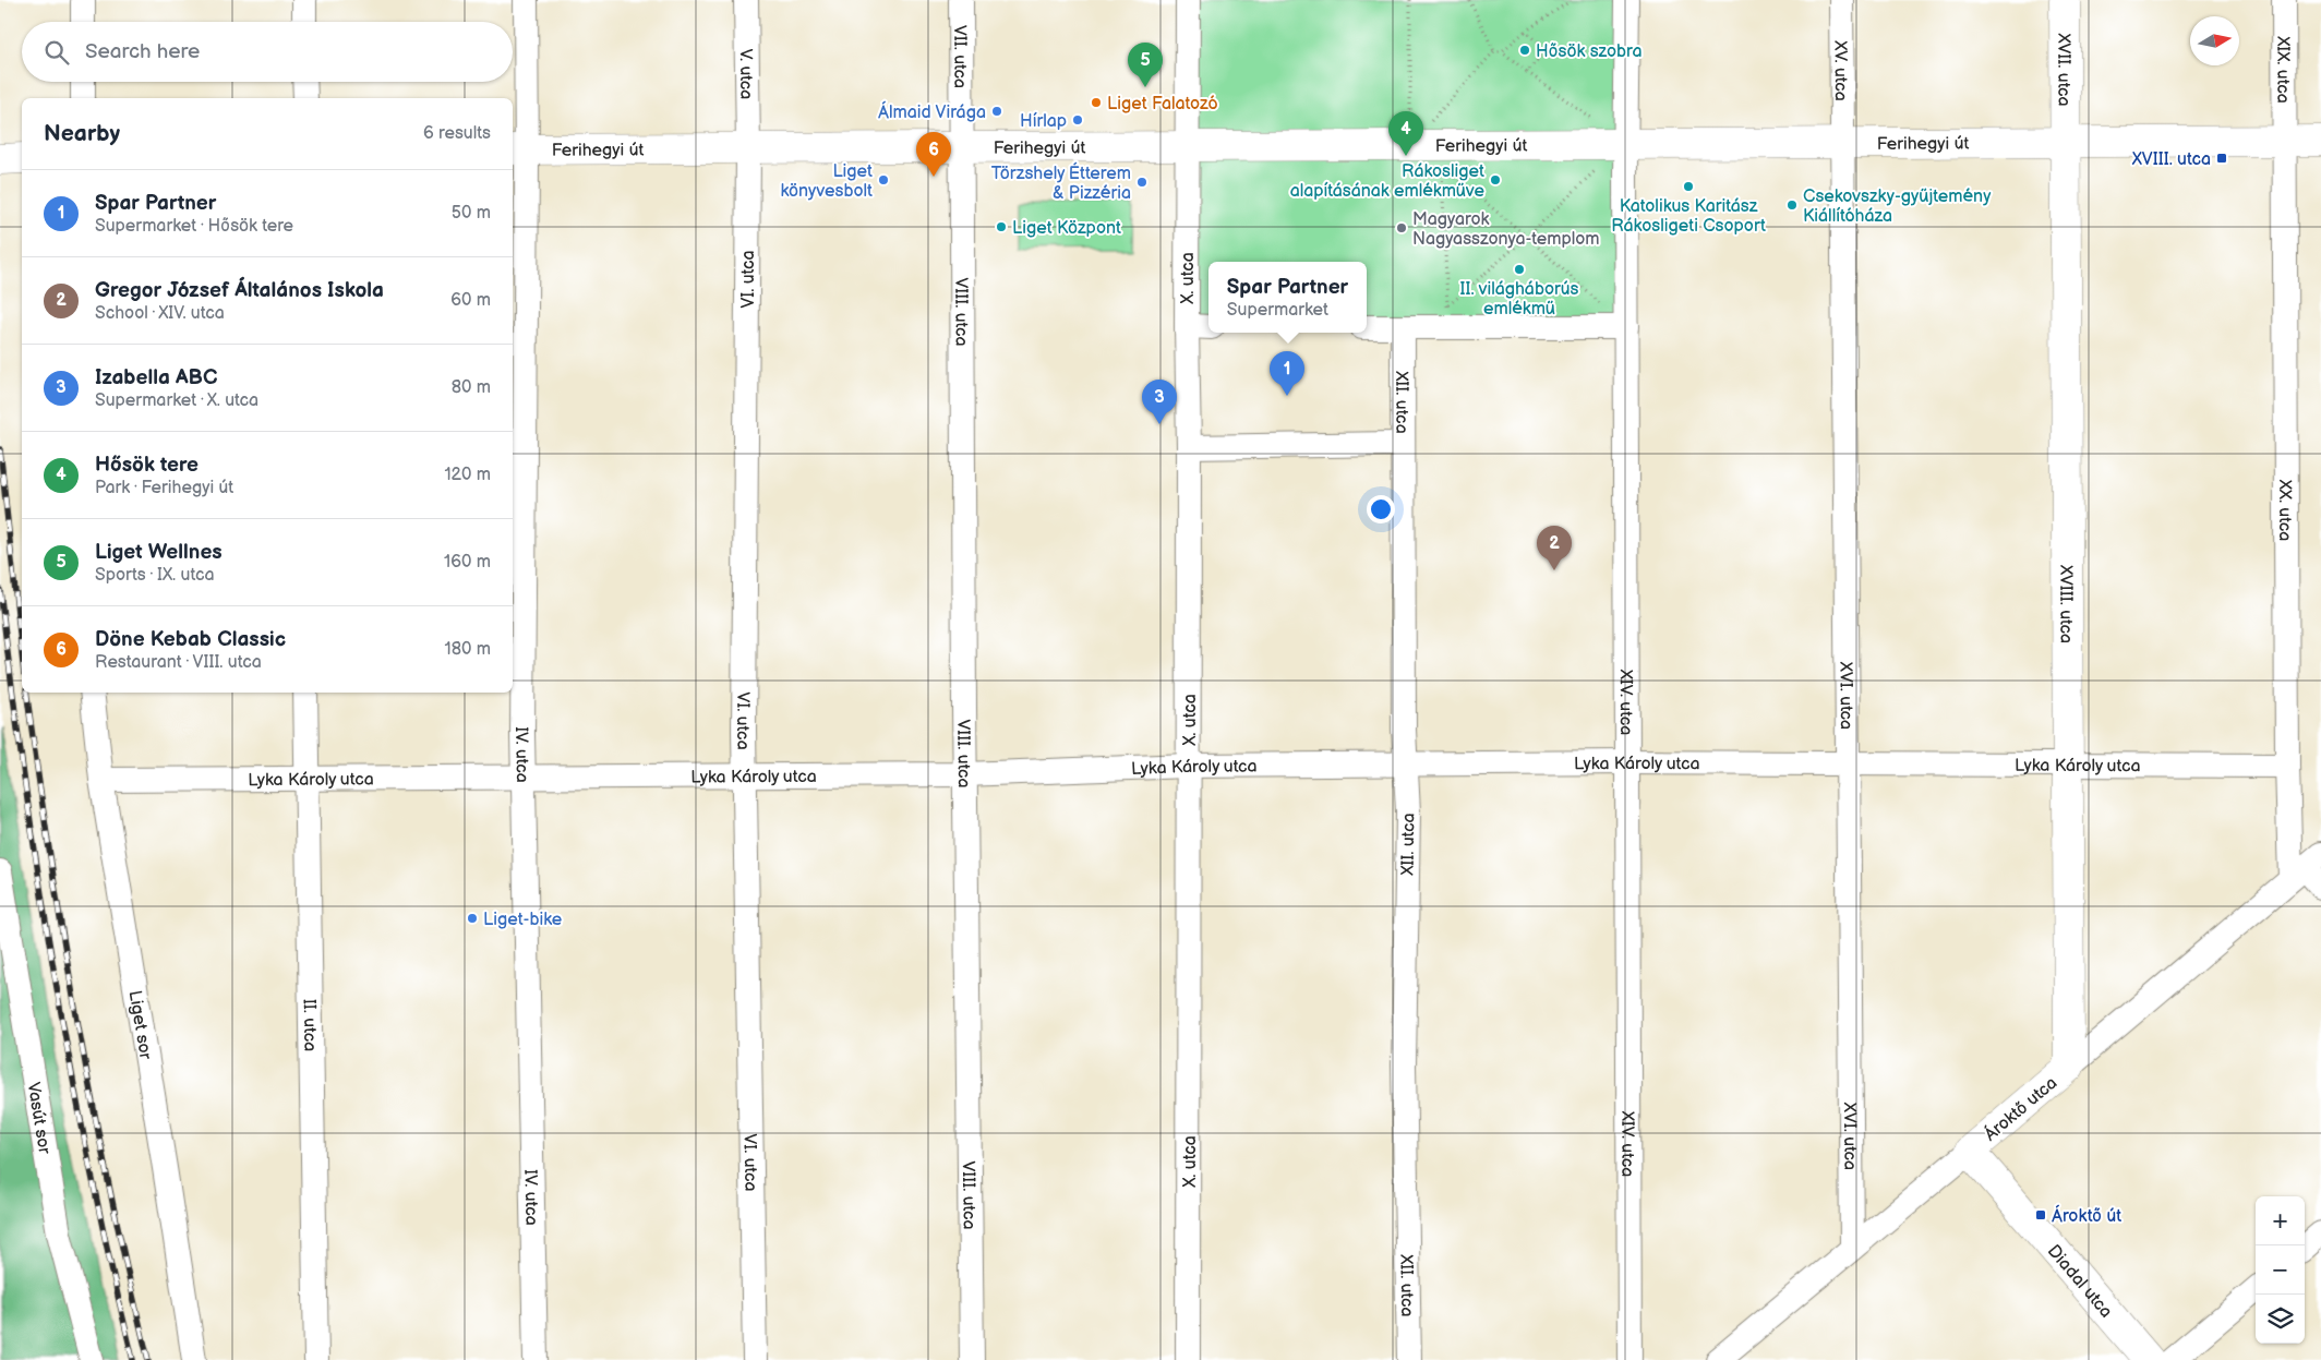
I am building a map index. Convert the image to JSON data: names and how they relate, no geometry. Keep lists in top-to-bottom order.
{
  "streets": {
    "street": [
      "VII. utca",
      "XVII. utca",
      "XIX. utca",
      "XV. utca",
      "V. utca",
      "Ferihegyi út",
      "X. utca",
      "VI. utca",
      "VIII. utca",
      "XII. utca",
      "XX. utca",
      "XVIII. utca",
      "XVI. utca",
      "XIV. utca",
      "IV. utca",
      "Lyka Károly utca",
      "Liget sor",
      "II. utca",
      "Ároktő utca",
      "Vasút sor",
      "Diadal utca"
    ]
  },
  "crossings": [
    ["VII. utca", "Ferihegyi út"],
    ["VII. utca", "VIII. utca"],
    ["XVII. utca", "Ferihegyi út"],
    ["XVII. utca", "XVIII. utca"],
    ["XIX. utca", "Ferihegyi út"],
    ["XIX. utca", "XX. utca"],
    ["XV. utca", "Ferihegyi út"],
    ["XV. utca", "XVI. utca"],
    ["V. utca", "Ferihegyi út"],
    ["V. utca", "VI. utca"],
    ["Ferihegyi út", "X. utca"],
    ["Ferihegyi út", "VI. utca"],
    ["Ferihegyi út", "VIII. utca"],
    ["Ferihegyi út", "XX. utca"],
    ["Ferihegyi út", "XVIII. utca"],
    ["Ferihegyi út", "XVI. utca"],
    ["Ferihegyi út", "XIV. utca"],
    ["Ferihegyi út", "IV. utca"],
    ["X. utca", "Lyka Károly utca"],
    ["VI. utca", "Lyka Károly utca"],
    ["VIII. utca", "Lyka Károly utca"],
    ["XII. utca", "Lyka Károly utca"],
    ["XX. utca", "Lyka Károly utca"],
    ["XX. utca", "Ároktő utca"],
    ["XVIII. utca", "Lyka Károly utca"],
    ["XVIII. utca", "Ároktő utca"],
    ["XVI. utca", "Lyka Károly utca"],
    ["XVI. utca", "Ároktő utca"],
    ["XIV. utca", "Lyka Károly utca"],
    ["IV. utca", "Lyka Károly utca"],
    ["Lyka Károly utca", "Liget sor"],
    ["Lyka Károly utca", "II. utca"],
    ["Ároktő utca", "Diadal utca"]
  ],
  "places": {
    "other": [
      "Hősök szobra",
      "Liget Falatozó",
      "Álmaid Virága",
      "Hírlap",
      "Liget könyvesbolt",
      "Rákosliget alapításának emlékműve",
      "Törzshely Étterem & Pizzéria",
      "Katolikus Karitász Rákosligeti Csoport",
      "Csekovszky-gyűjtemény Kiállítóháza",
      "Liget Központ",
      "Magyarok Nagyasszonya-templom",
      "II. világháborús emlékmű",
      "Liget-bike"
    ],
    "transit": ["XVIII. utca", "Ároktő út"]
  },
  "north": "right",
  "page": {
    "search": "Search here",
    "pins": [
      "5",
      "4",
      "6",
      "1",
      "3",
      "2"
    ],
    "heading": ["Nearby", "6 results"],
    "list": [
      {
        "mark": "1",
        "name": "Spar Partner",
        "note": "Supermarket · Hősök tere",
        "value": "50 m"
      },
      {
        "mark": "2",
        "name": "Gregor József Általános Iskola",
        "note": "School · XIV. utca",
        "value": "60 m"
      },
      {
        "mark": "3",
        "name": "Izabella ABC",
        "note": "Supermarket · X. utca",
        "value": "80 m"
      },
      {
        "mark": "4",
        "name": "Hősök tere",
        "note": "Park · Ferihegyi út",
        "value": "120 m"
      },
      {
        "mark": "5",
        "name": "Liget Wellnes",
        "note": "Sports · IX. utca",
        "value": "160 m"
      },
      {
        "mark": "6",
        "name": "Döne Kebab Classic",
        "note": "Restaurant · VIII. utca",
        "value": "180 m"
      }
    ],
    "popup": ["Spar Partner", "Supermarket"],
    "map_buttons": ["+", "−"]
  }
}
